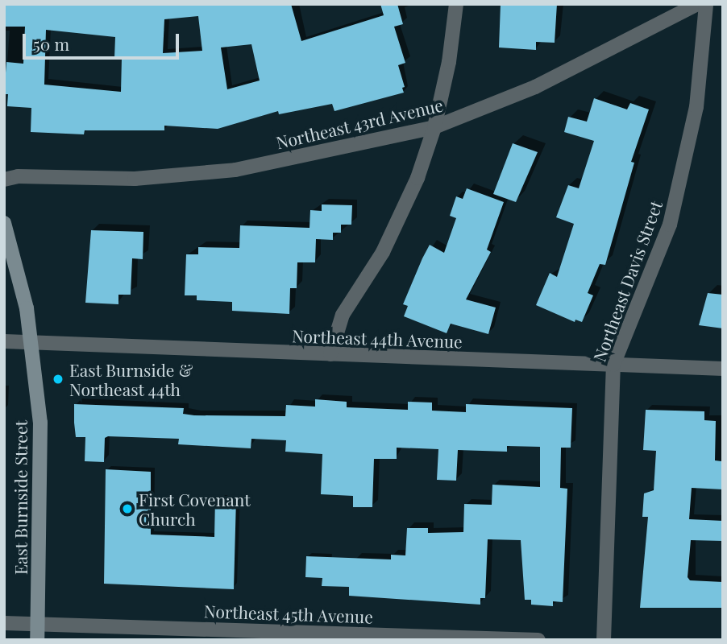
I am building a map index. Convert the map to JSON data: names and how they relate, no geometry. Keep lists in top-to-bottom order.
{
  "streets": {
    "main road": ["East Burnside Street"],
    "street": [
      "Northeast 43rd Avenue",
      "Northeast Davis Street",
      "Northeast 44th Avenue",
      "Northeast 45th Avenue"
    ]
  },
  "crossings": [
    ["Northeast Davis Street", "Northeast 44th Avenue"],
    ["Northeast 44th Avenue", "East Burnside Street"],
    ["East Burnside Street", "Northeast 45th Avenue"]
  ],
  "places": ["East Burnside & Northeast 44th", "First Covenant Church"],
  "scale_bar": "50 m"
}
